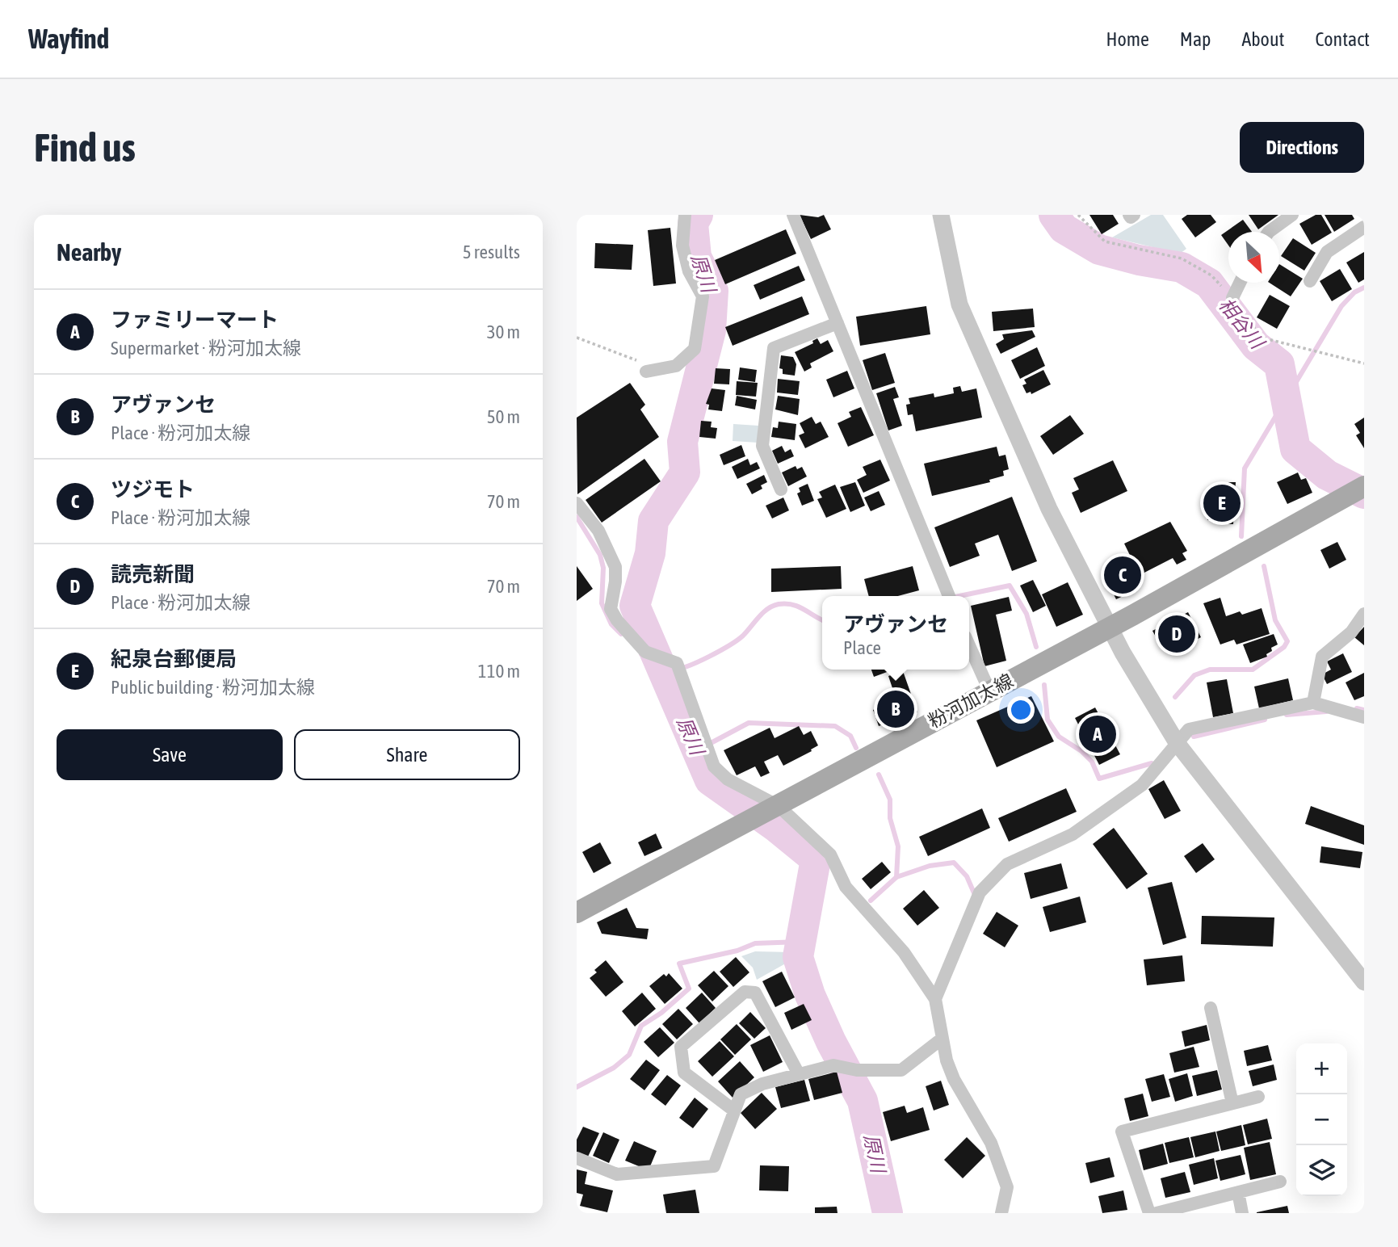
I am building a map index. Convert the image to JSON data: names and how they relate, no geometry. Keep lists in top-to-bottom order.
{
  "streets": {
    "main road": ["粉河加太線"]
  },
  "water": ["原川", "相谷川"],
  "north": "bottom right",
  "page": {
    "header": "Wayfind",
    "nav": [
      "Home",
      "Map",
      "About",
      "Contact"
    ],
    "buttons": [
      "Directions",
      ["Save", "Share"]
    ],
    "title": "Find us",
    "heading": ["Nearby", "5 results"],
    "list": [
      {
        "mark": "A",
        "name": "ファミリーマート",
        "note": "Supermarket · 粉河加太線",
        "value": "30 m"
      },
      {
        "mark": "B",
        "name": "アヴァンセ",
        "note": "Place · 粉河加太線",
        "value": "50 m"
      },
      {
        "mark": "C",
        "name": "ツジモト",
        "note": "Place · 粉河加太線",
        "value": "70 m"
      },
      {
        "mark": "D",
        "name": "読売新聞",
        "note": "Place · 粉河加太線",
        "value": "70 m"
      },
      {
        "mark": "E",
        "name": "紀泉台郵便局",
        "note": "Public building · 粉河加太線",
        "value": "110 m"
      }
    ],
    "pins": [
      "E",
      "C",
      "D",
      "B",
      "A"
    ],
    "popup": ["アヴァンセ", "Place"],
    "map_buttons": ["+", "−"]
  }
}
